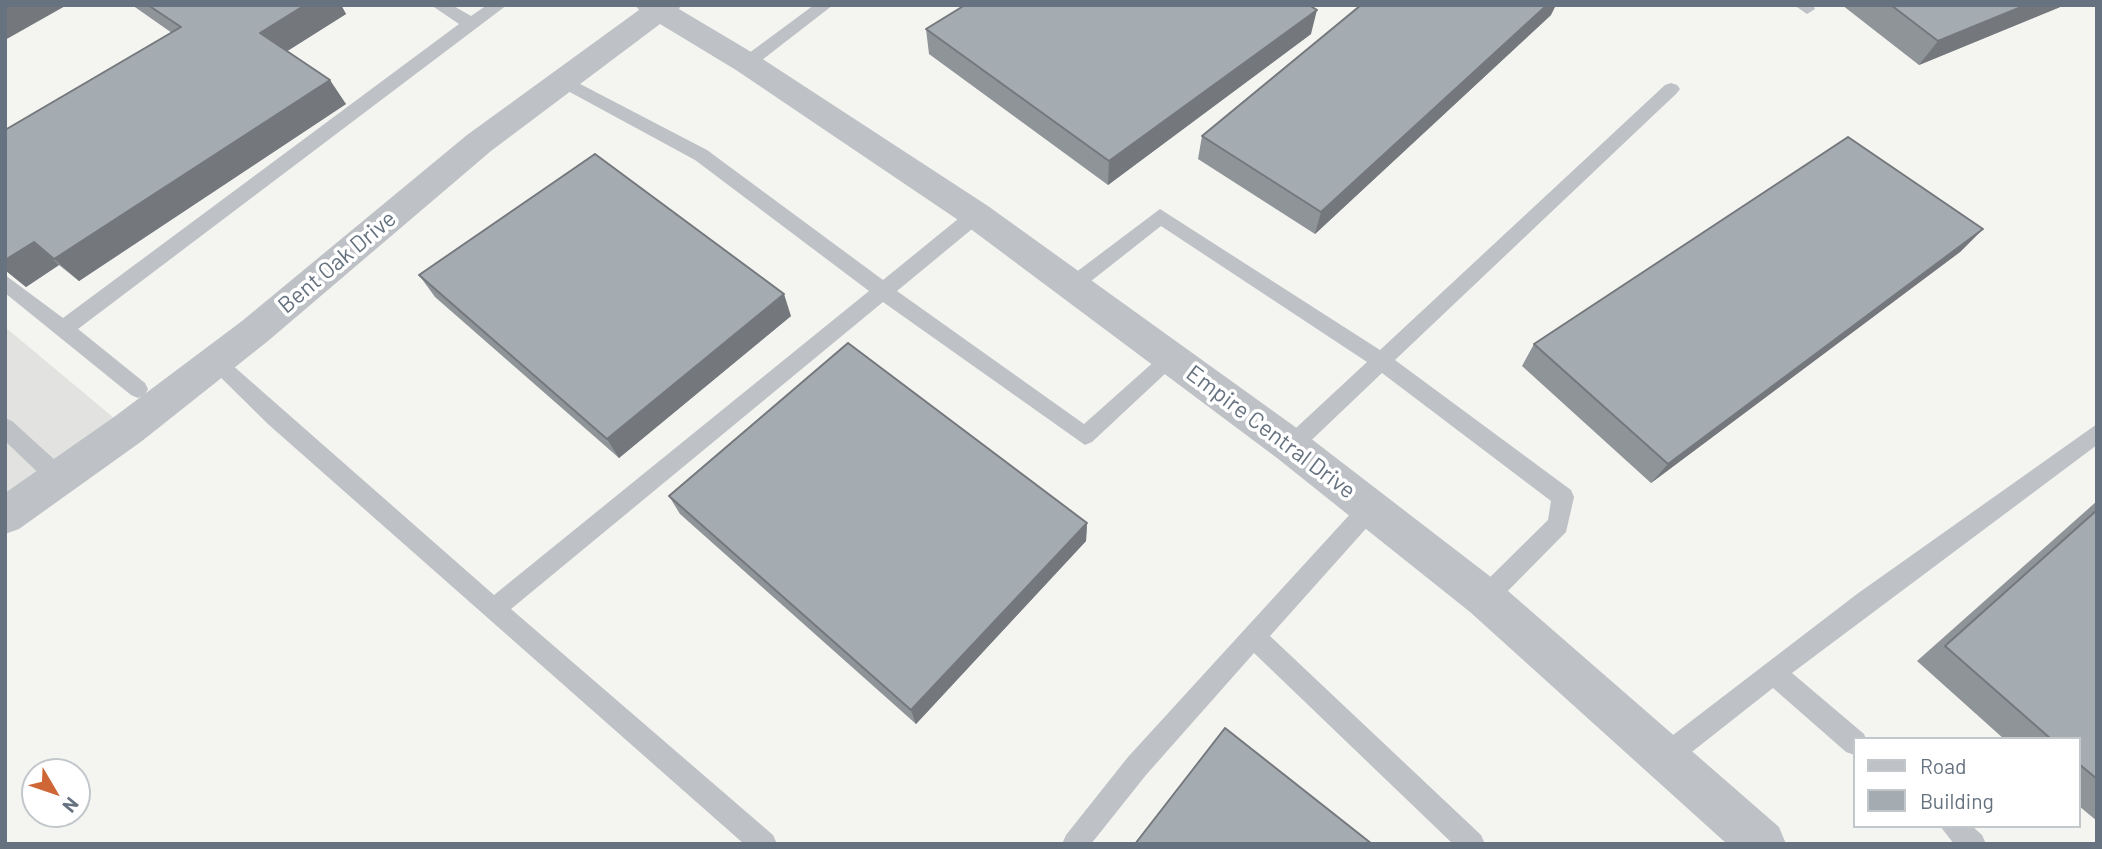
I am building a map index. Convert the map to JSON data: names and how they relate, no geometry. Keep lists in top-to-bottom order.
{
  "streets": {
    "street": ["Bent Oak Drive", "Empire Central Drive"]
  },
  "crossings": [
    ["Bent Oak Drive", "Empire Central Drive"]
  ],
  "legend": ["Road", "Building"],
  "north": "bottom right"
}
